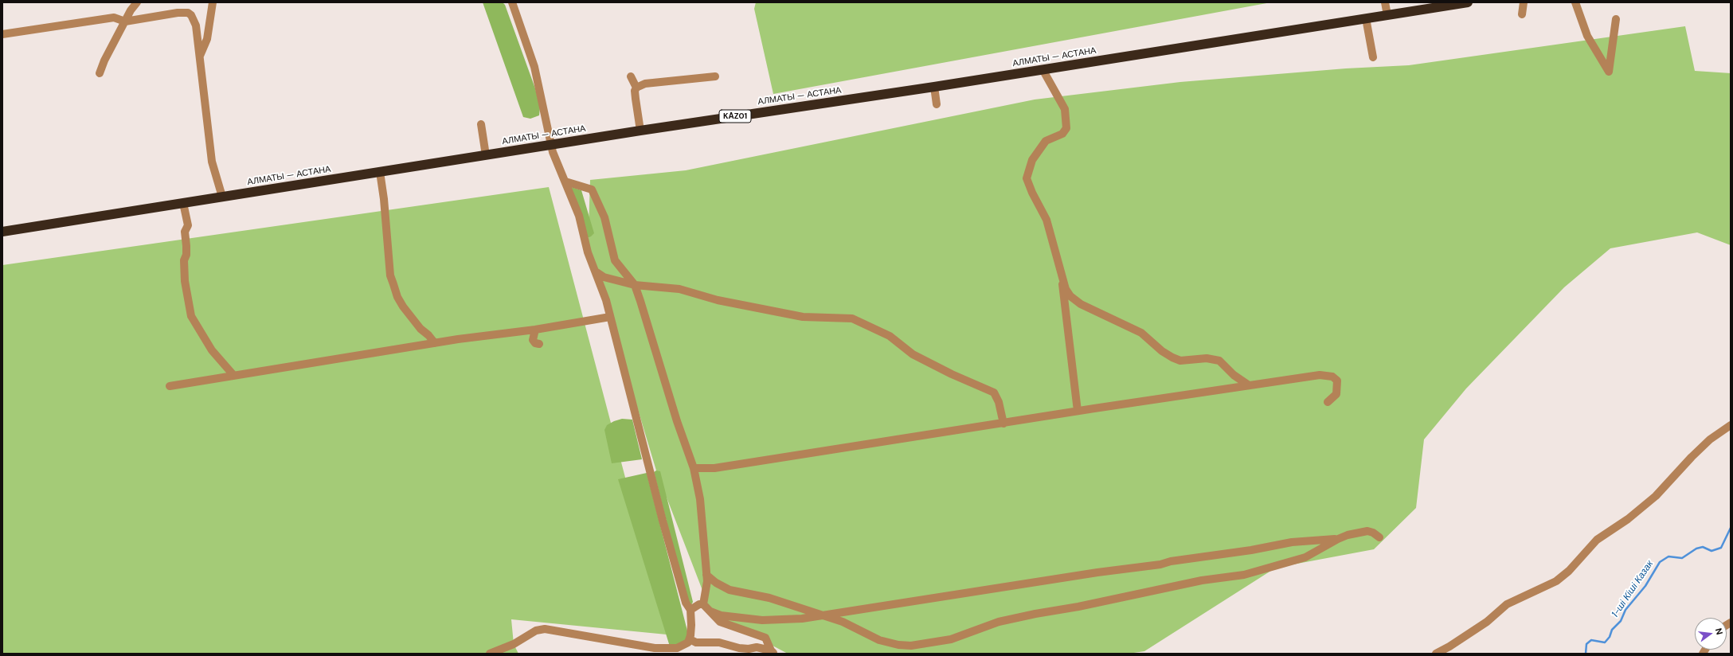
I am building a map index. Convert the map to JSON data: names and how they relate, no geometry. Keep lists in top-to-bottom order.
{
  "streets": {
    "highway": ["АЛМАТЫ — АСТАНА", "KАZ01"]
  },
  "water": ["1-ші Кіші Казак"],
  "north": "right"
}
